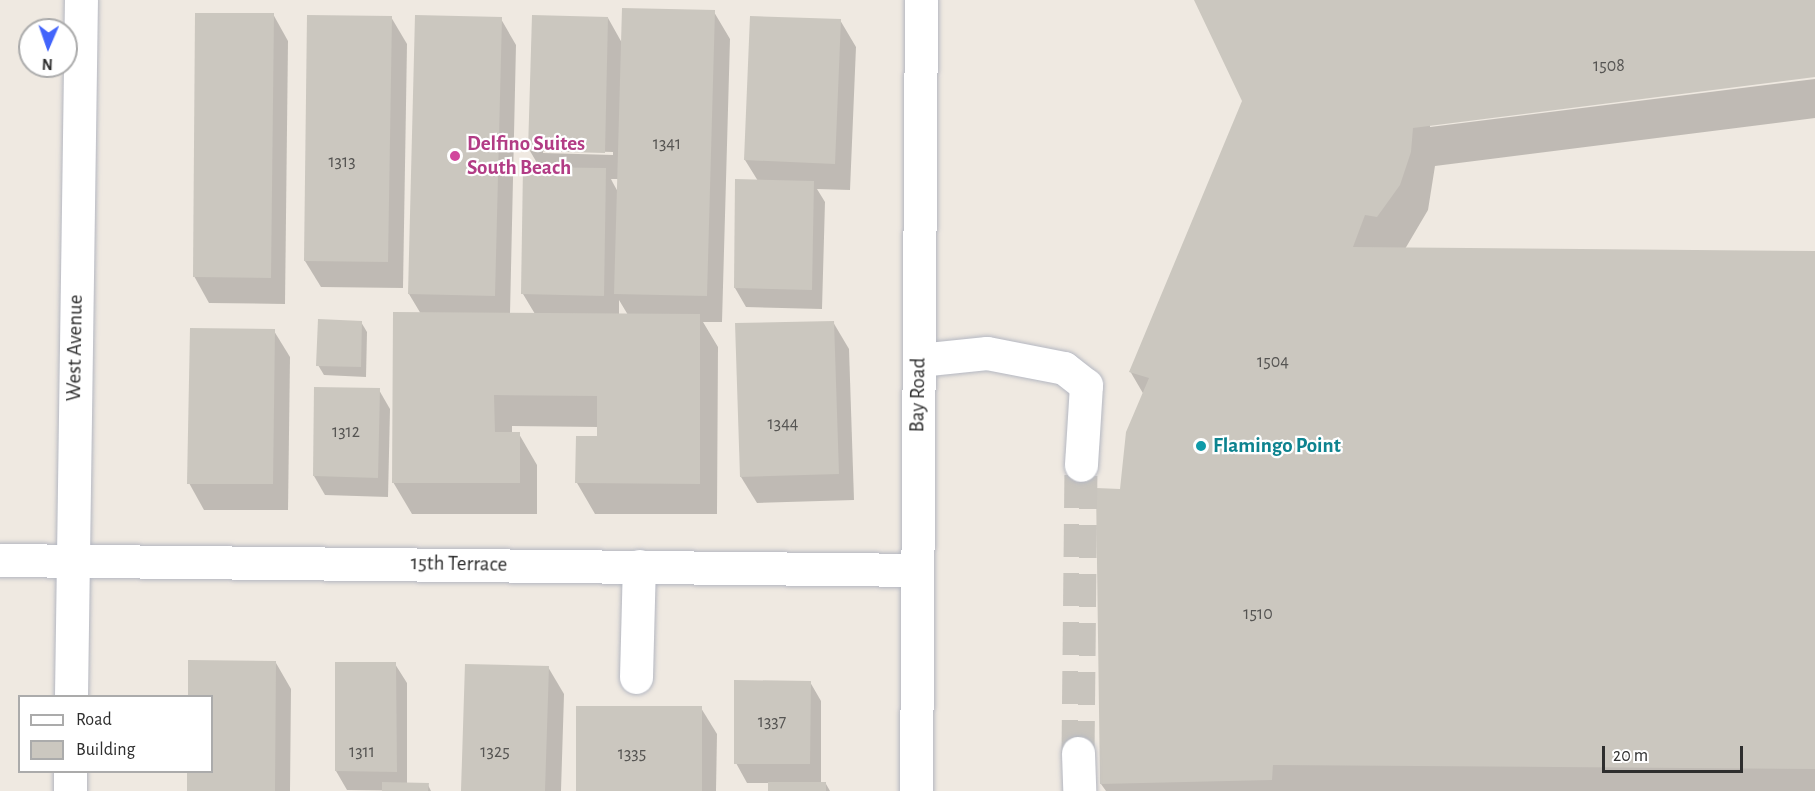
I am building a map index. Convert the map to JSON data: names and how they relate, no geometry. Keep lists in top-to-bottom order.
{
  "streets": {
    "street": ["West Avenue", "Bay Road", "15th Terrace"]
  },
  "crossings": [
    ["West Avenue", "15th Terrace"],
    ["Bay Road", "15th Terrace"]
  ],
  "places": ["Delfino Suites South Beach", "Flamingo Point"],
  "house_numbers": [
    "1508",
    "1341",
    "1313",
    "1504",
    "1344",
    "1312",
    "1510",
    "1337",
    "1311",
    "1325",
    "1335"
  ],
  "legend": ["Road", "Building"],
  "scale_bar": "20 m",
  "north": "bottom"
}
